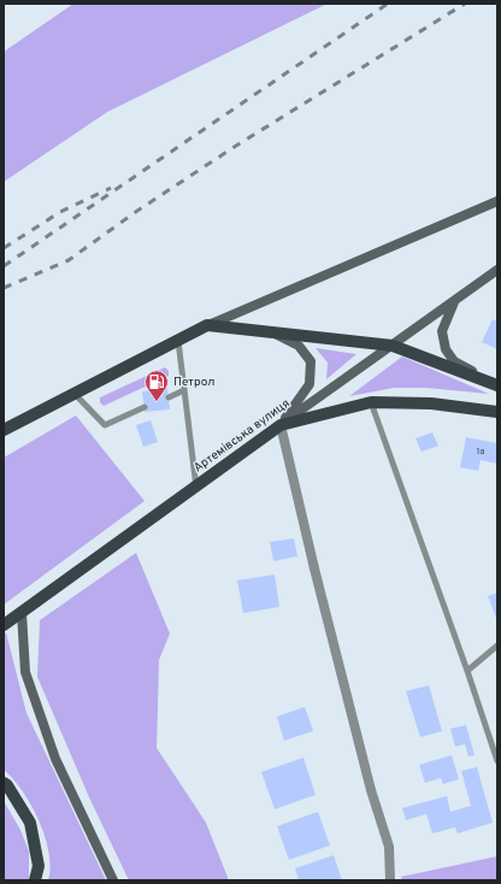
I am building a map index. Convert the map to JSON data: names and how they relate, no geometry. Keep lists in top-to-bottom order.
{
  "streets": {
    "main road": ["Артемівська вулиця"]
  },
  "places": {
    "fuel station": ["Петрол"]
  },
  "house_numbers": ["1а"]
}
